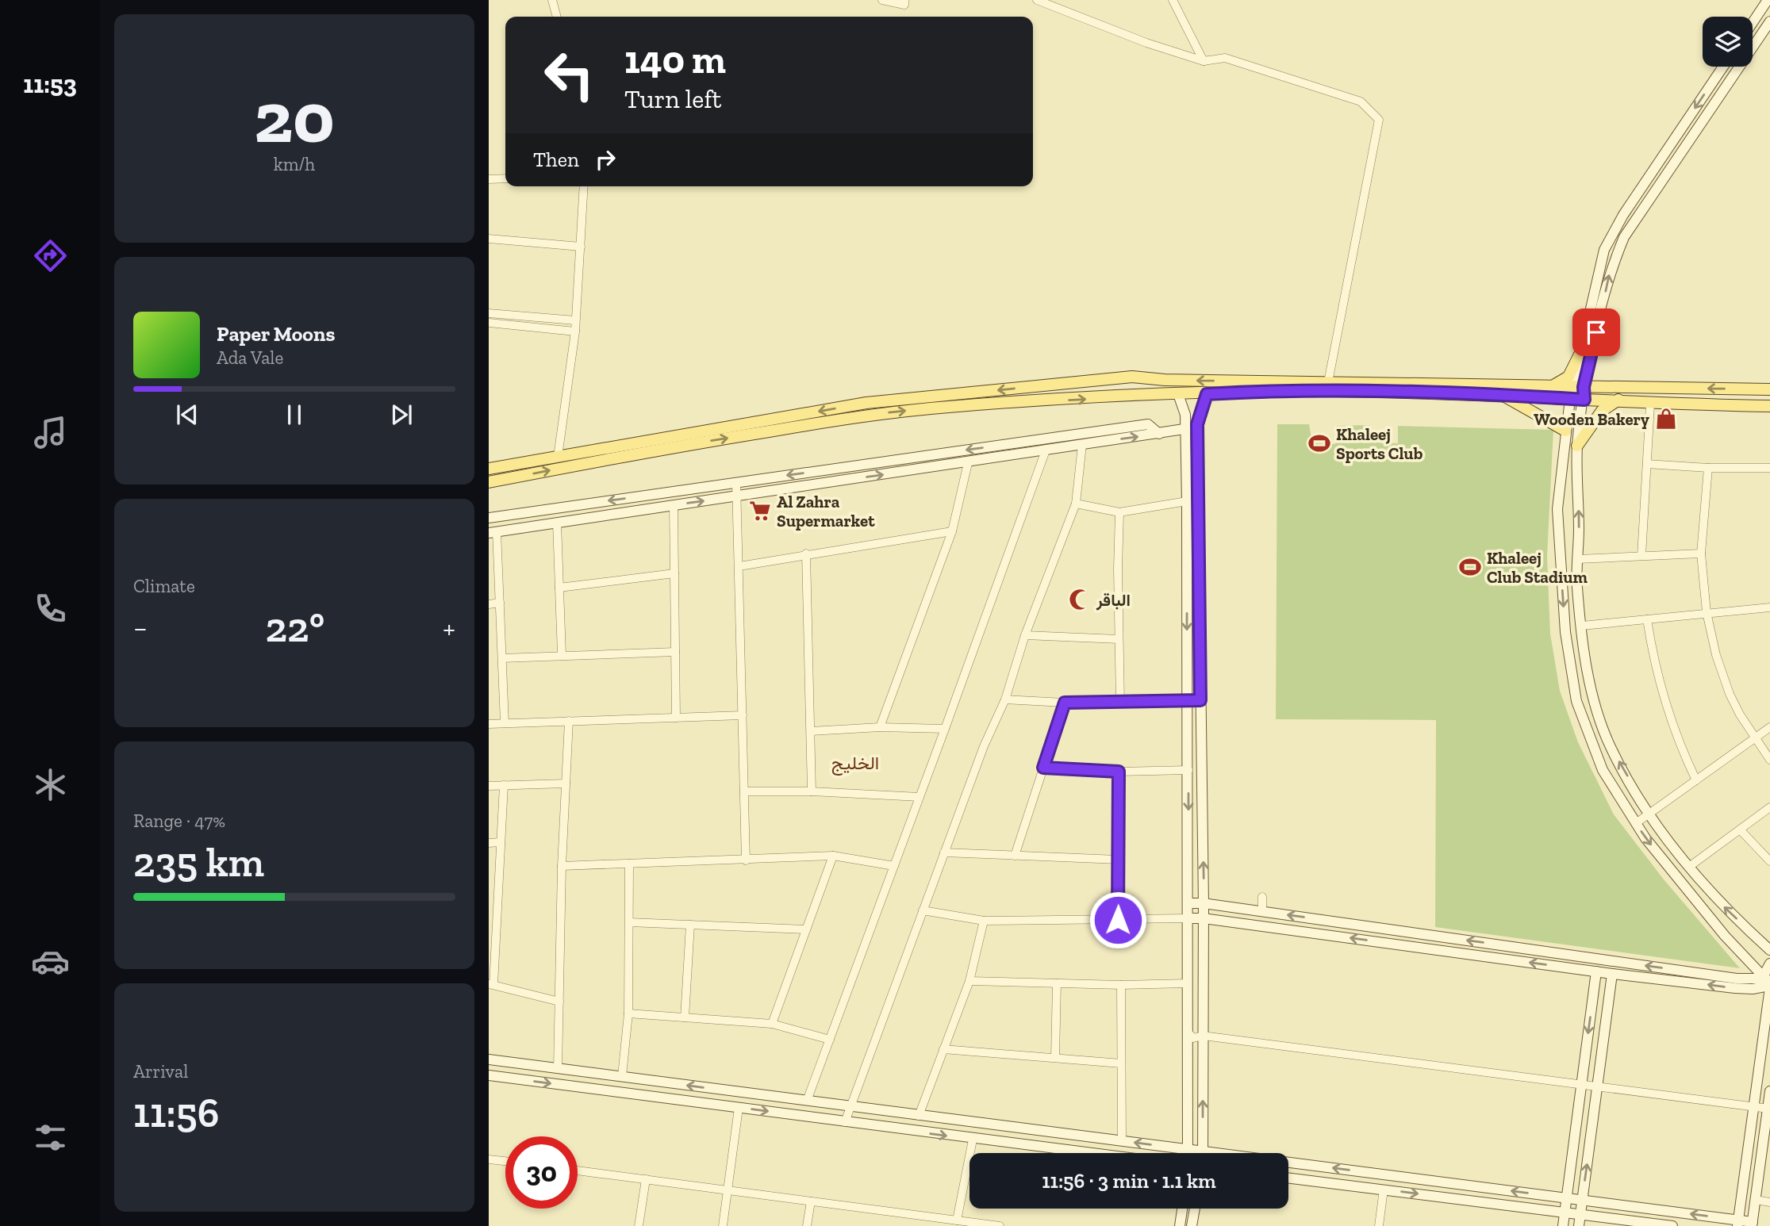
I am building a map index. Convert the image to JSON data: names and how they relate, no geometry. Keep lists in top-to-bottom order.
{
  "districts": ["الخليج"],
  "places": {
    "shop": ["Wooden Bakery"],
    "sports": ["Khaleej Sports Club", "Khaleej Club Stadium"],
    "supermarket": ["Al Zahra Supermarket"],
    "mosque": ["الباقر"]
  },
  "page": {
    "tabs": "11:53",
    "tile": [
      ["20", "km/h"],
      "Climate",
      ["Range · 47%", "235 km"],
      ["Arrival", "11:56"]
    ],
    "turn": ["140 m", "Turn left"],
    "then": "Then",
    "song": ["Paper Moons", "Ada Vale"],
    "heat": ["−", "22°", "+"],
    "limit": "30",
    "trip": "11:56 · 3 min · 1.1 km"
  }
}
